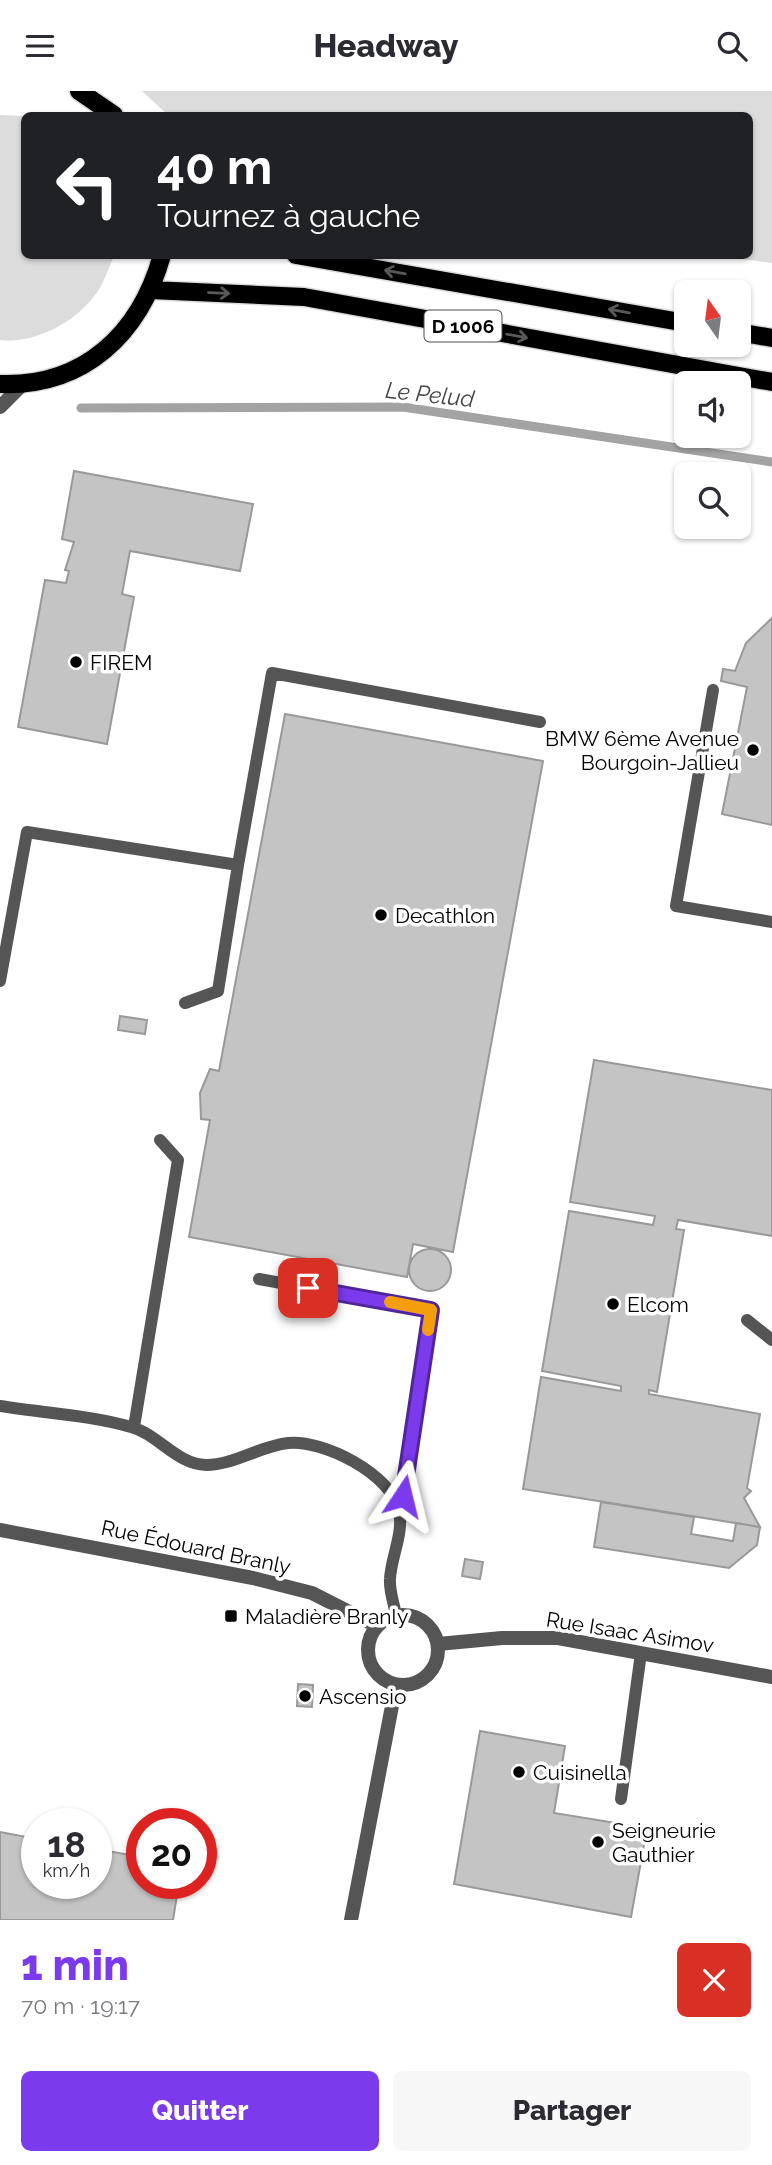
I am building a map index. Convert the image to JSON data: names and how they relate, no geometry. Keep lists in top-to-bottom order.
{
  "streets": {
    "main road": ["D 1006"],
    "street": ["Rue Édouard Branly", "Rue Isaac Asimov"]
  },
  "crossings": [
    ["Rue Édouard Branly", "Rue Isaac Asimov"]
  ],
  "water": ["Le Pelud"],
  "places": {
    "other": [
      "FIREM",
      "BMW 6ème Avenue Bourgoin-Jallieu",
      "Decathlon",
      "Elcom",
      "Ascensio",
      "Cuisinella",
      "Seigneurie Gauthier"
    ],
    "transit": ["Maladière Branly"]
  },
  "north": "top",
  "page": {
    "header": "Headway",
    "turn": ["40 m", "Tournez à gauche"],
    "speed": "18 km/h",
    "limit": "20",
    "heading": ["1 min", "70 m · 19:17"],
    "buttons": ["Quitter", "Partager"]
  }
}
